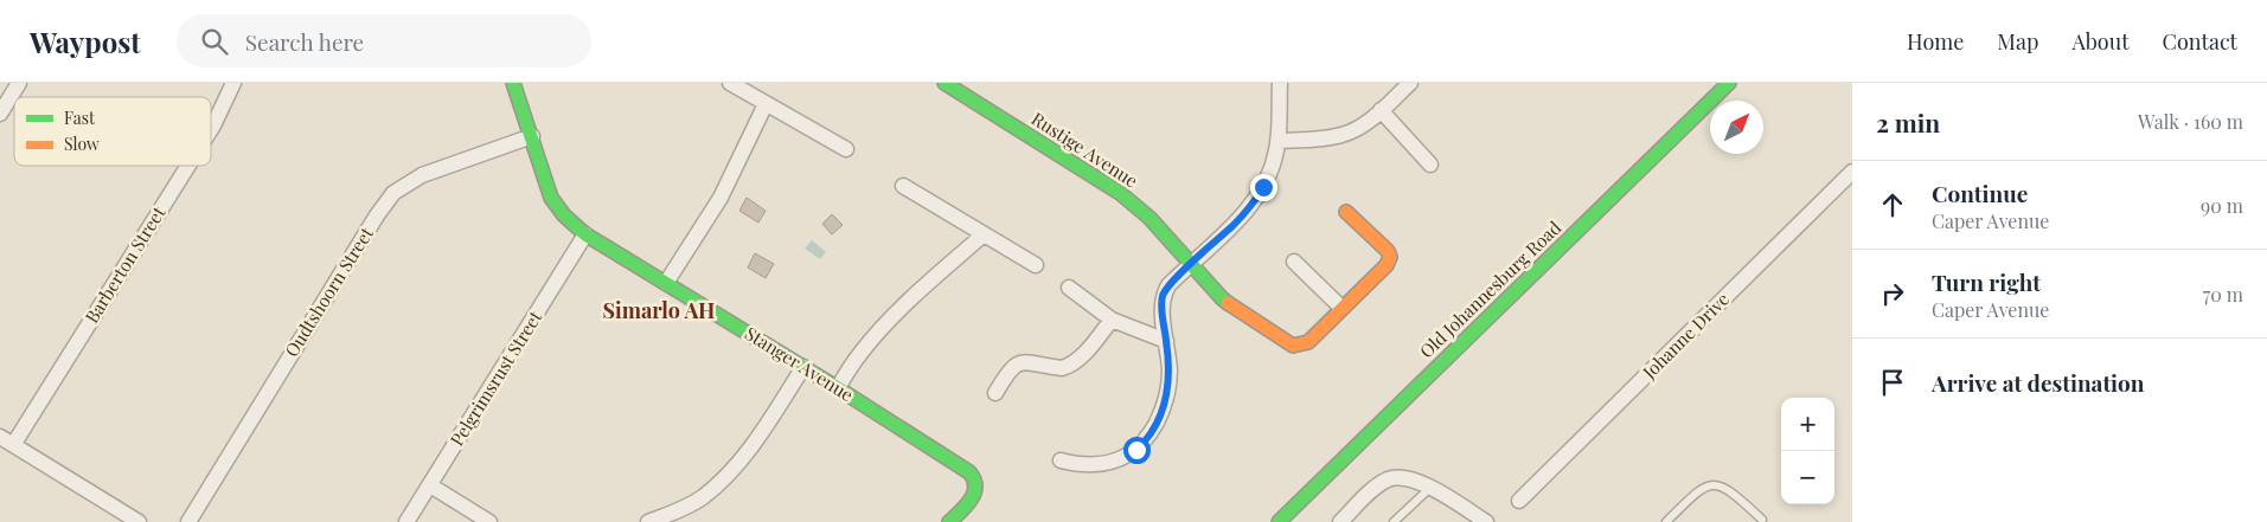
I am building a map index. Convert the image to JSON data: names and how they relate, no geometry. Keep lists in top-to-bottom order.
{
  "streets": {
    "street": [
      "Rustige Avenue",
      "Barberton Street",
      "Old Johannesburg Road",
      "Oudtshoorn Street",
      "Johanne Drive",
      "Stanger Avenue",
      "Pelgrimsrust Street"
    ]
  },
  "crossings": [
    ["Oudtshoorn Street", "Stanger Avenue"],
    ["Stanger Avenue", "Pelgrimsrust Street"]
  ],
  "districts": ["Simarlo AH"],
  "legend": ["Fast", "Slow"],
  "north": "top right",
  "page": {
    "header": "Waypost",
    "search": "Search here",
    "nav": [
      "Home",
      "Map",
      "About",
      "Contact"
    ],
    "heading": ["2 min", "Walk · 160 m"],
    "list": [
      ["Continue", "Caper Avenue", "90 m"],
      ["Turn right", "Caper Avenue", "70 m"],
      "Arrive at destination"
    ],
    "map_buttons": ["+", "−"]
  }
}
